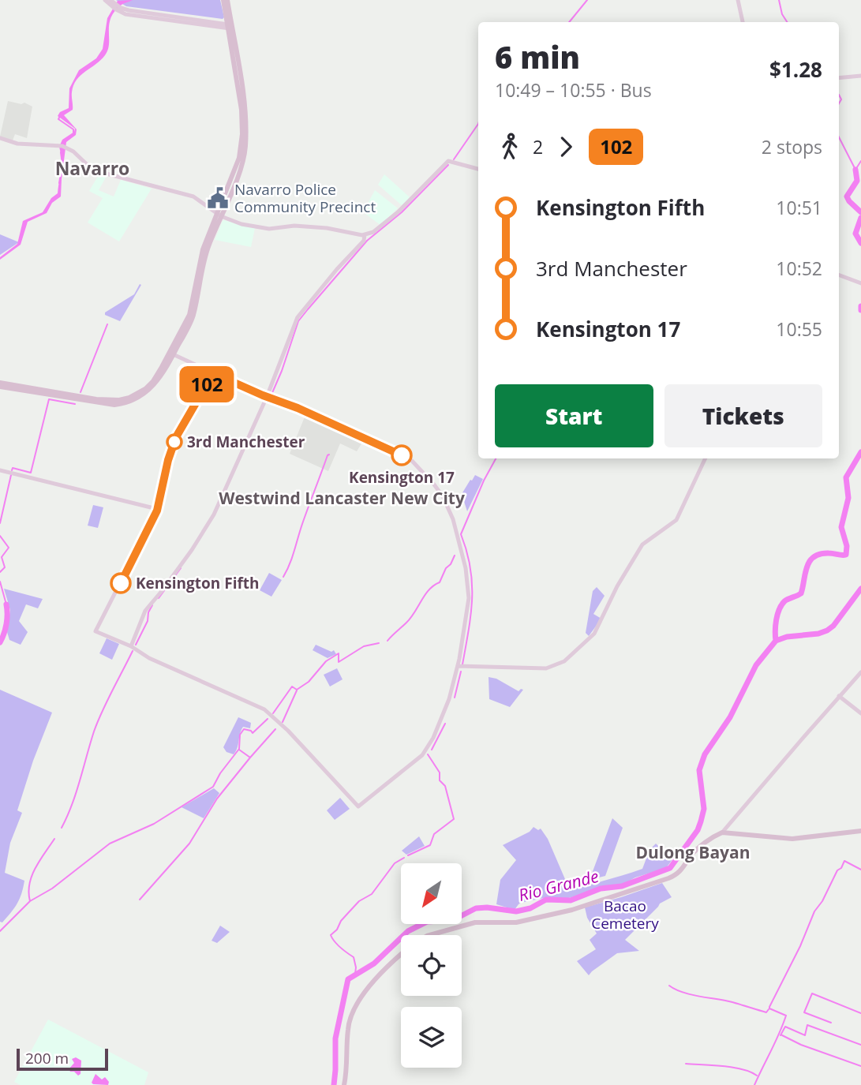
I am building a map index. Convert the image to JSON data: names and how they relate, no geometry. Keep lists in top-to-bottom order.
{
  "districts": ["Navarro", "Westwind Lancaster New City", "Dulong Bayan"],
  "water": ["Rio Grande"],
  "parks": ["Bacao Cemetery"],
  "places": {
    "public building": ["Navarro Police Community Precinct"],
    "other": ["3rd Manchester", "Kensington 17", "Kensington Fifth"]
  },
  "lines": ["bus line 102"],
  "scale_bar": "200 m",
  "north": "bottom left",
  "page": {
    "on_map": "102",
    "heading": ["6 min", "10:49 – 10:55 · Bus", "$1.28"],
    "legs": ["2", "102", "2 stops"],
    "list": [
      {
        "name": "Kensington Fifth",
        "value": "10:51"
      },
      {
        "name": "3rd Manchester",
        "value": "10:52"
      },
      {
        "name": "Kensington 17",
        "value": "10:55"
      }
    ],
    "buttons": ["Start", "Tickets"],
    "scale": "200 m"
  }
}
